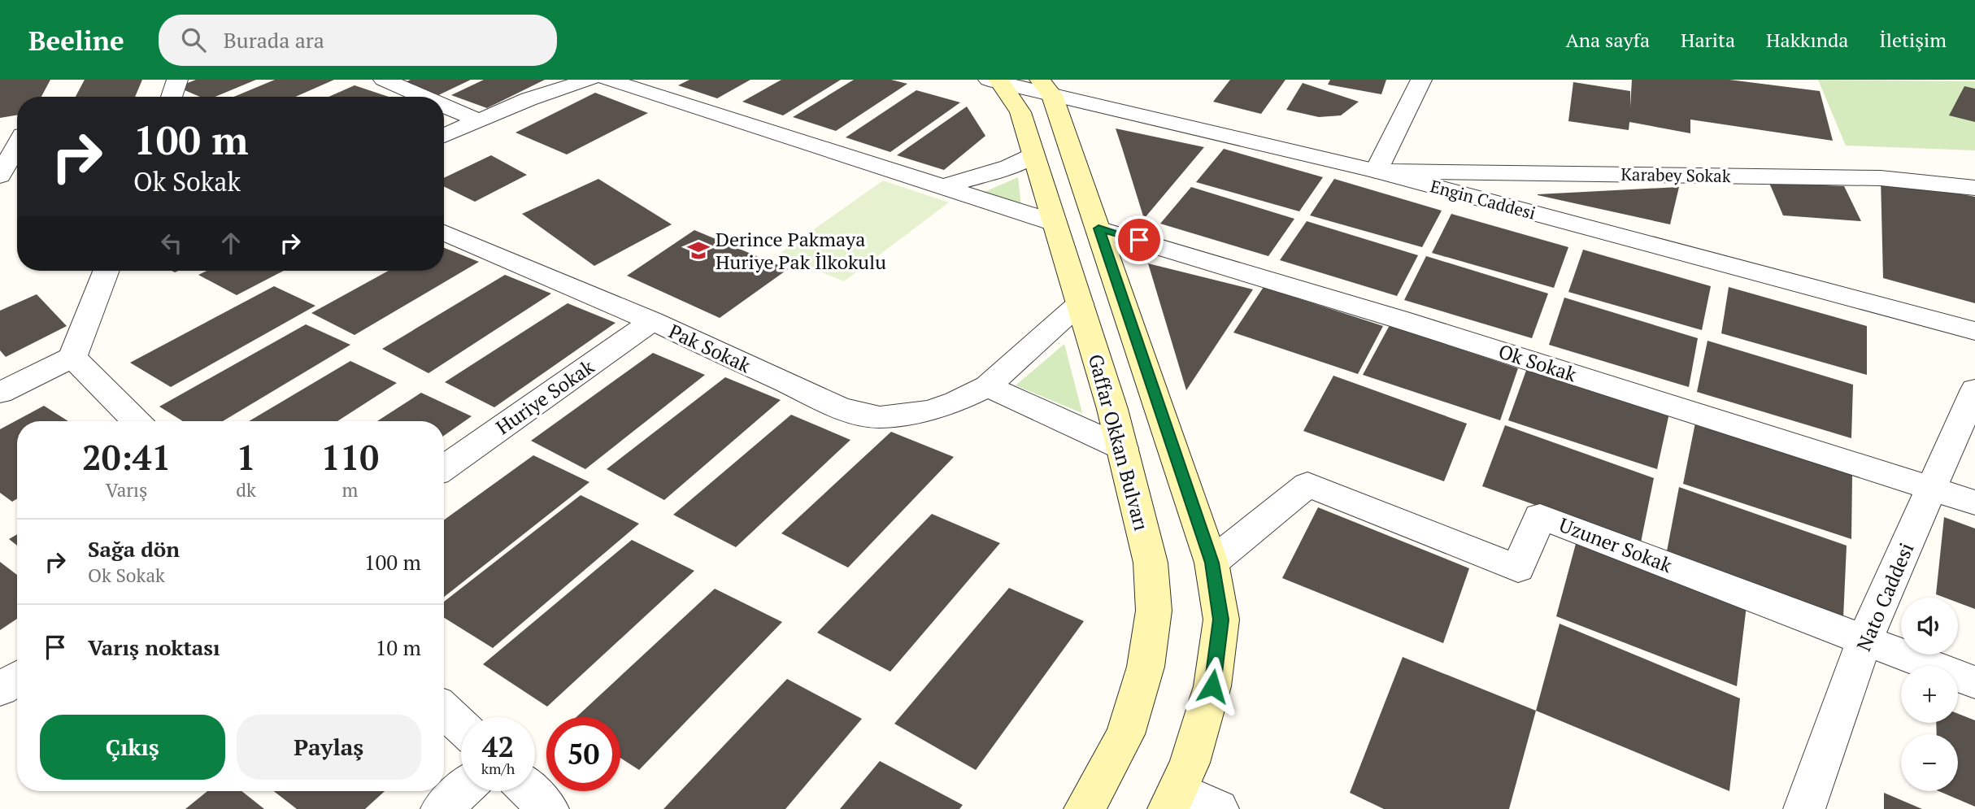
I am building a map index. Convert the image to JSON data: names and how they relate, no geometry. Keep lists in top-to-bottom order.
{
  "streets": {
    "main road": ["Gaffar Okkan Bulvarı"],
    "street": [
      "Karabey Sokak",
      "Engin Caddesi",
      "Pak Sokak",
      "Ok Sokak",
      "Huriye Sokak",
      "Uzuner Sokak",
      "Nato Caddesi"
    ]
  },
  "crossings": [
    ["Karabey Sokak", "Engin Caddesi"],
    ["Engin Caddesi", "Gaffar Okkan Bulvarı"],
    ["Pak Sokak", "Huriye Sokak"],
    ["Pak Sokak", "Gaffar Okkan Bulvarı"],
    ["Ok Sokak", "Nato Caddesi"],
    ["Uzuner Sokak", "Nato Caddesi"]
  ],
  "places": {
    "school or university": ["Derince Pakmaya Huriye Pak İlkokulu"]
  },
  "page": {
    "header": "Beeline",
    "search": "Burada ara",
    "nav": [
      "Ana sayfa",
      "Harita",
      "Hakkında",
      "İletişim"
    ],
    "turn": ["100 m", "Ok Sokak"],
    "eta": [
      "20:41",
      "Varış",
      "1",
      "dk",
      "110",
      "m"
    ],
    "list": [
      {
        "name": "Sağa dön",
        "note": "Ok Sokak",
        "value": "100 m"
      },
      {
        "name": "Varış noktası",
        "value": "10 m"
      }
    ],
    "map_buttons": ["+", "−"],
    "buttons": ["Çıkış", "Paylaş"],
    "speed": "42 km/h",
    "limit": "50"
  }
}
